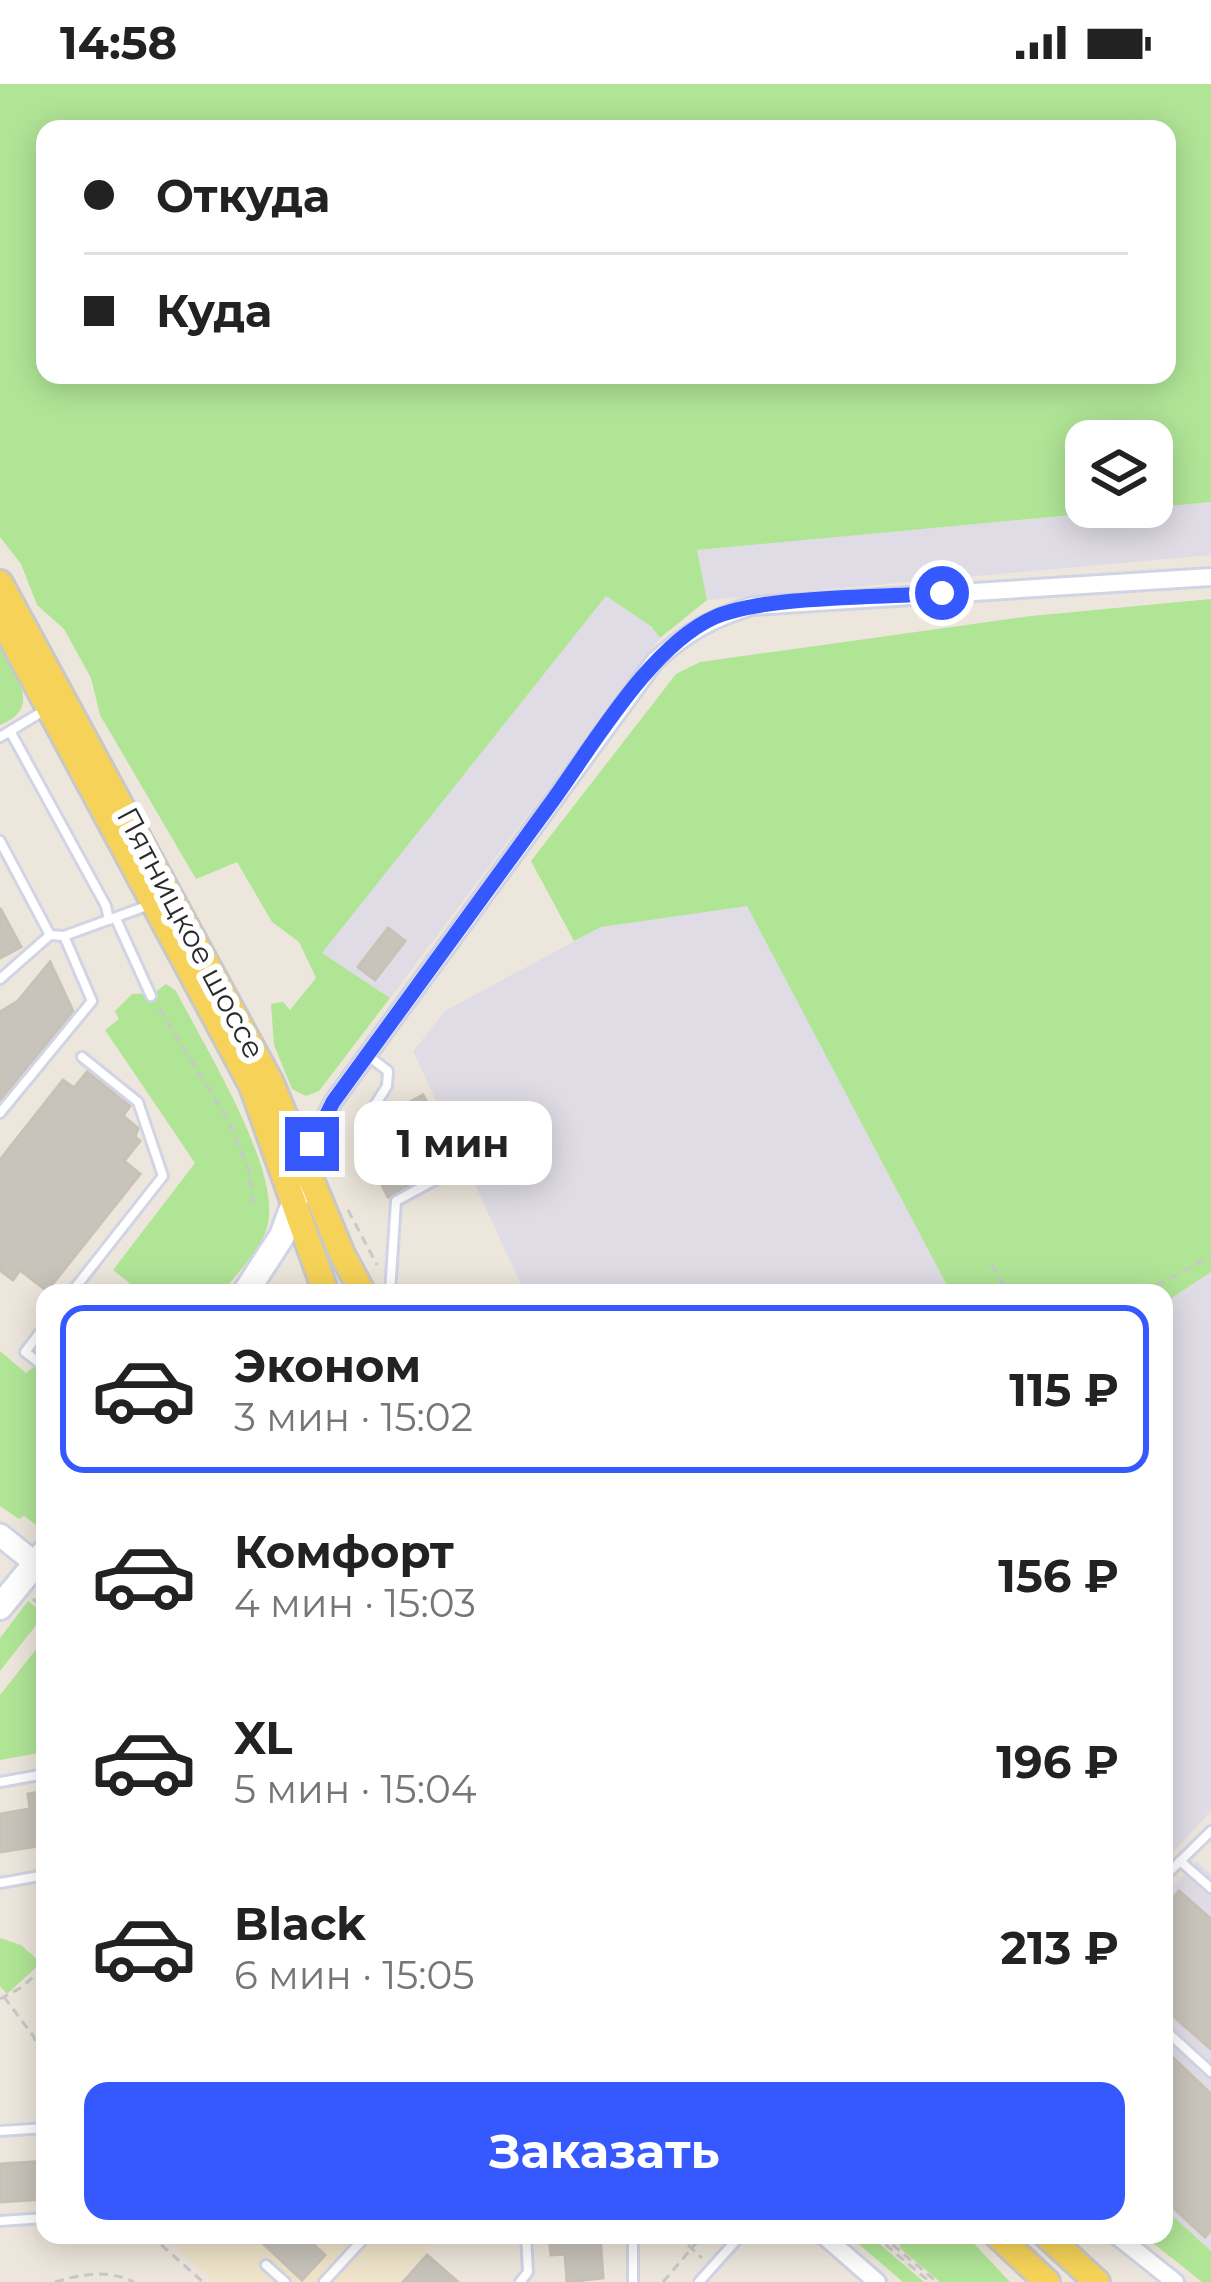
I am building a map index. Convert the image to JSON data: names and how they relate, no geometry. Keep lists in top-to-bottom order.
{
  "streets": {
    "main road": ["Пятницкое шоссе"]
  },
  "page": {
    "status": "14:58",
    "banner": ["Откуда", "Куда"],
    "bubble": "1 мин",
    "list": [
      {
        "name": "Эконом",
        "note": "3 мин · 15:02",
        "value": "115 ₽"
      },
      {
        "name": "Комфорт",
        "note": "4 мин · 15:03",
        "value": "156 ₽"
      },
      {
        "name": "XL",
        "note": "5 мин · 15:04",
        "value": "196 ₽"
      },
      {
        "name": "Black",
        "note": "6 мин · 15:05",
        "value": "213 ₽"
      }
    ],
    "buttons": "Заказать"
  }
}
